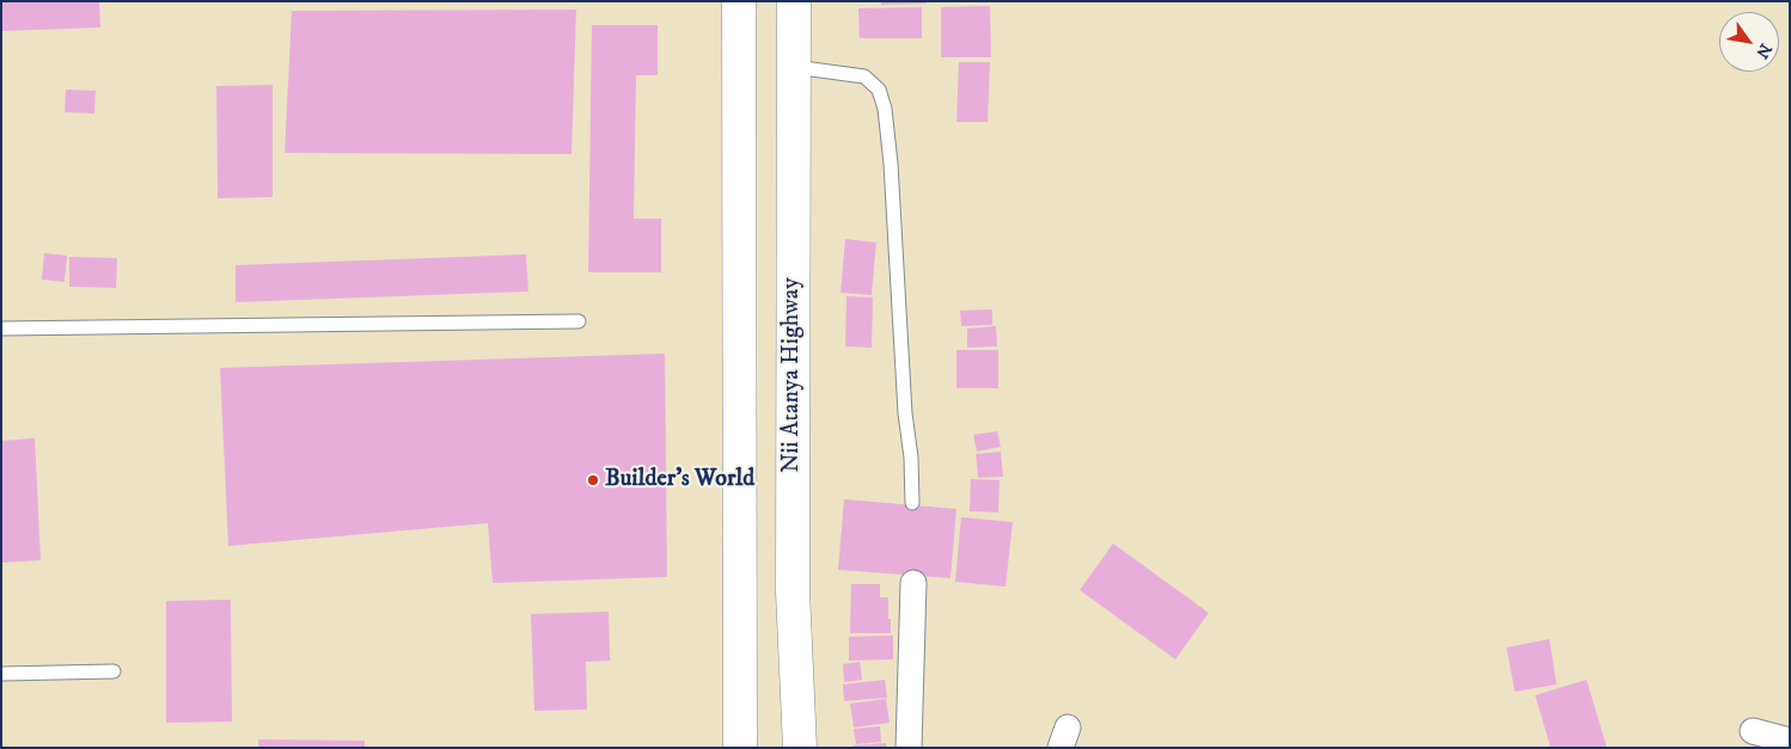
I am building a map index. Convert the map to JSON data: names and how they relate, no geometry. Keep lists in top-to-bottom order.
{
  "streets": {
    "main road": ["Nii Atanya Highway"]
  },
  "places": ["Builder's World"],
  "north": "bottom right"
}
